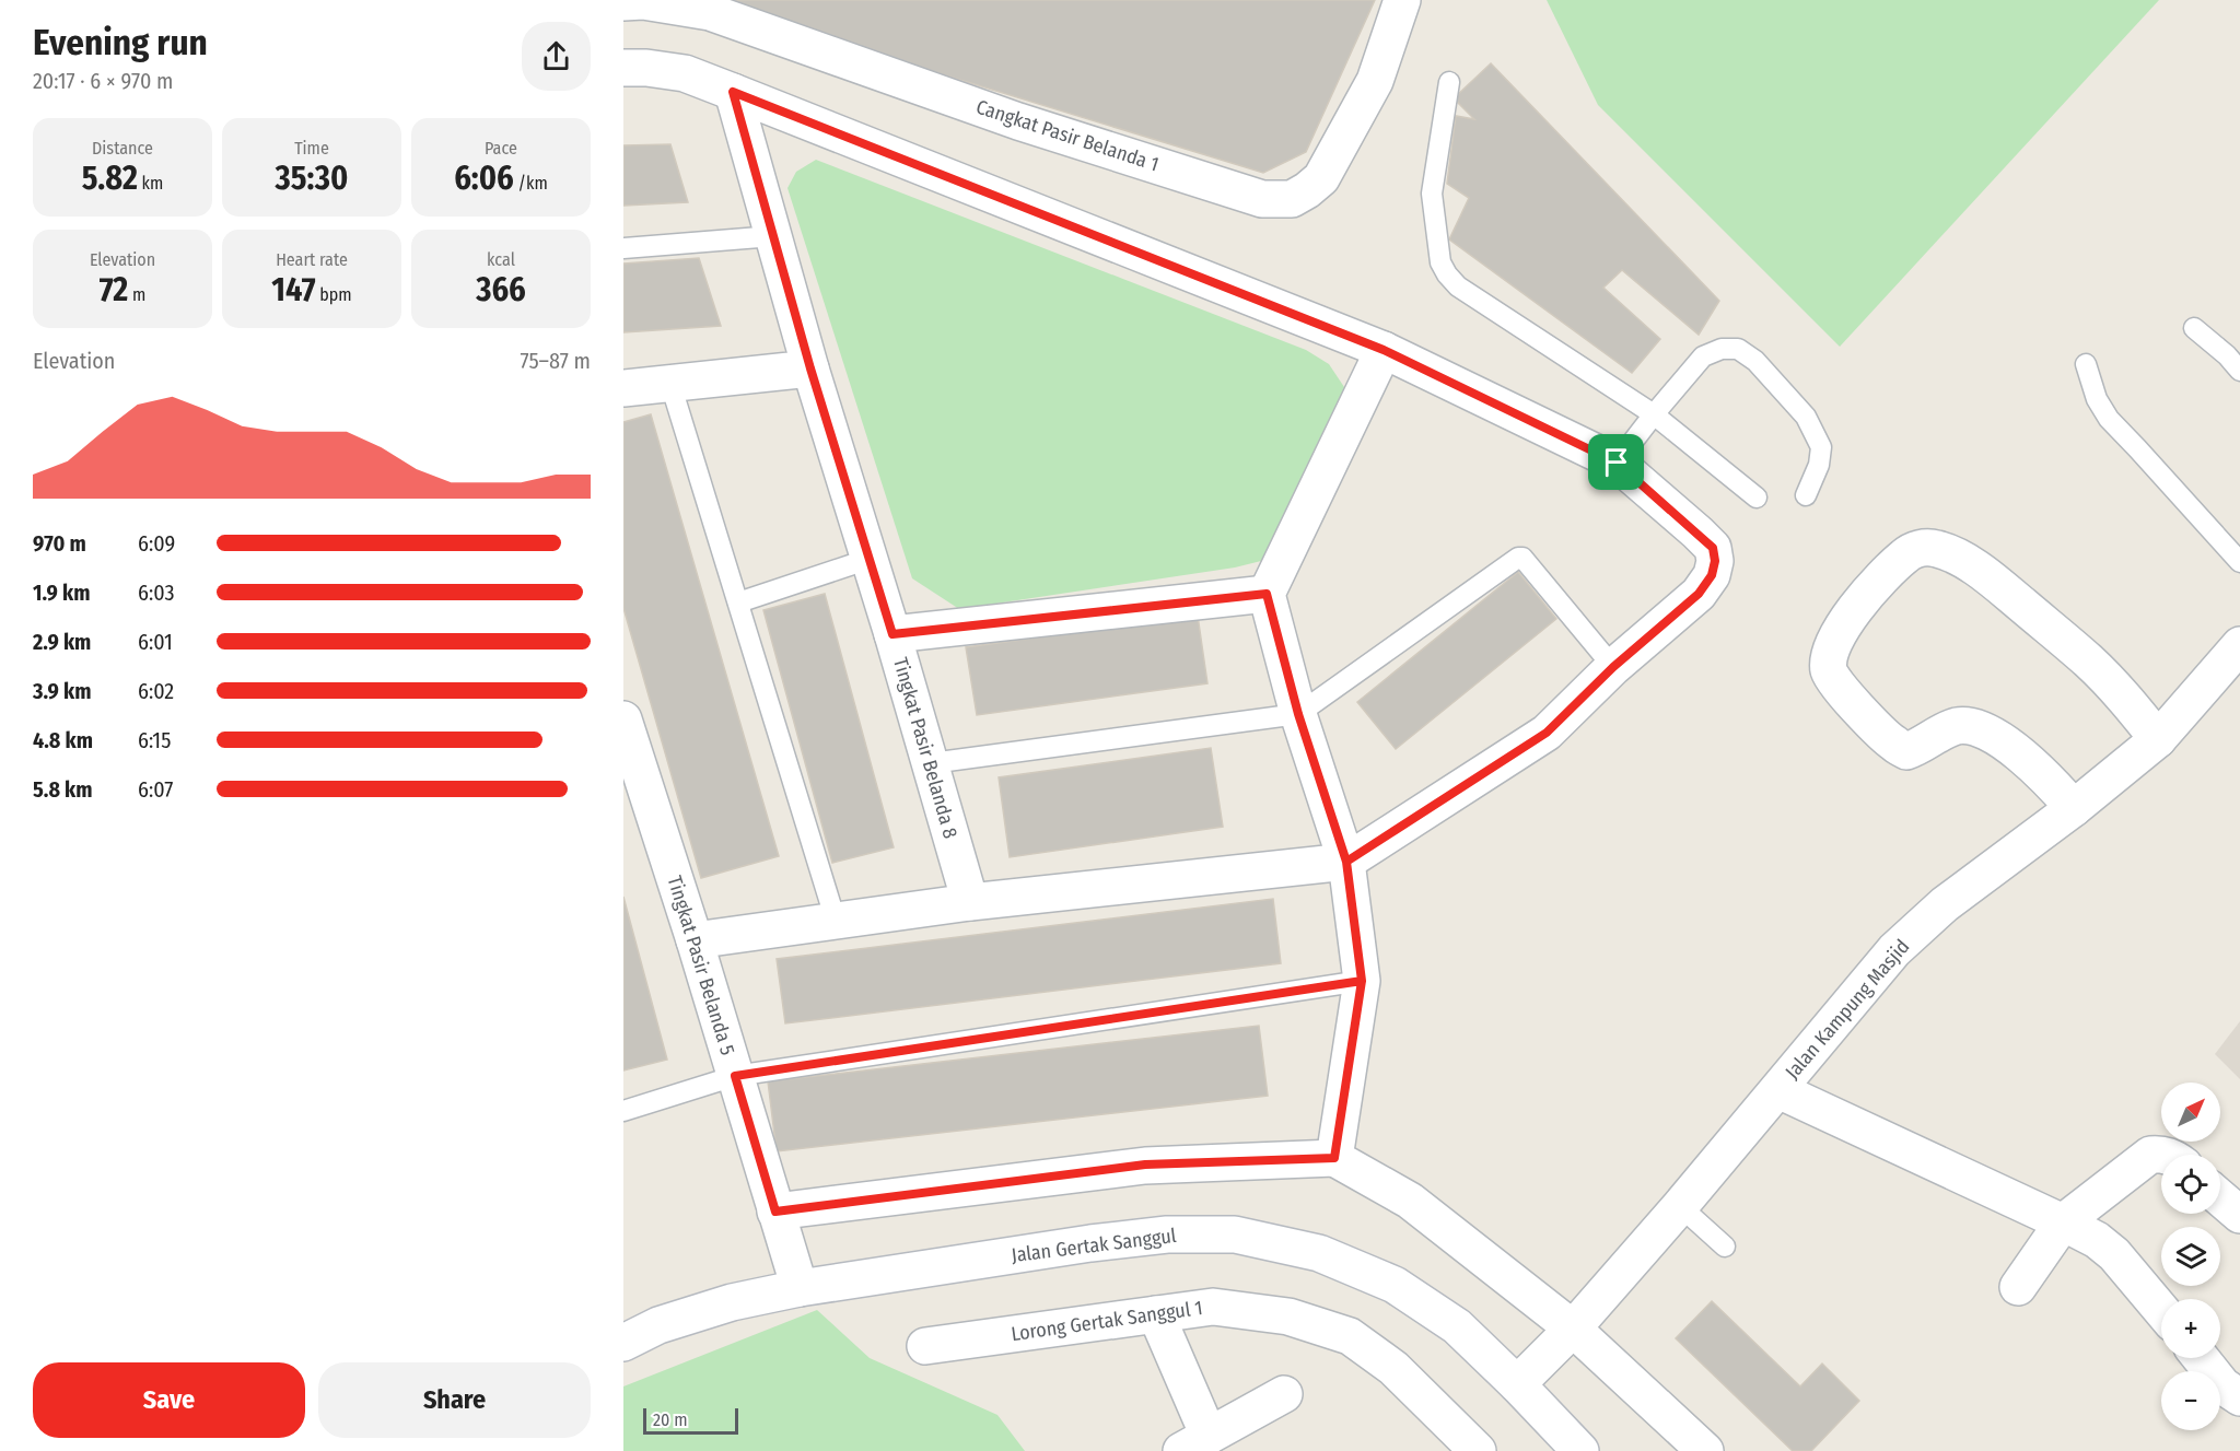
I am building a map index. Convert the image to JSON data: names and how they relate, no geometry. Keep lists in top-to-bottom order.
{
  "streets": {
    "street": [
      "Cangkat Pasir Belanda 1",
      "Tingkat Pasir Belanda 8",
      "Tingkat Pasir Belanda 5",
      "Jalan Kampung Masjid",
      "Jalan Gertak Sanggul",
      "Lorong Gertak Sanggul 1"
    ]
  },
  "crossings": [
    ["Tingkat Pasir Belanda 5", "Jalan Gertak Sanggul"],
    ["Jalan Kampung Masjid", "Jalan Gertak Sanggul"]
  ],
  "scale_bar": "20 m",
  "north": "top right",
  "page": {
    "heading": ["Evening run", "20:17 · 6 × 970 m"],
    "stats": [
      ["Distance", "5.82 km"],
      ["Time", "35:30"],
      ["Pace", "6:06 /km"],
      ["Elevation", "72 m"],
      ["Heart rate", "147 bpm"],
      ["kcal", "366"]
    ],
    "chart": ["Elevation", "75–87 m"],
    "list": [
      {
        "name": "970 m",
        "note": "6:09"
      },
      {
        "name": "1.9 km",
        "note": "6:03"
      },
      {
        "name": "2.9 km",
        "note": "6:01"
      },
      {
        "name": "3.9 km",
        "note": "6:02"
      },
      {
        "name": "4.8 km",
        "note": "6:15"
      },
      {
        "name": "5.8 km",
        "note": "6:07"
      }
    ],
    "map_buttons": ["+", "−"],
    "buttons": ["Save", "Share"],
    "scale": "20 m"
  }
}
